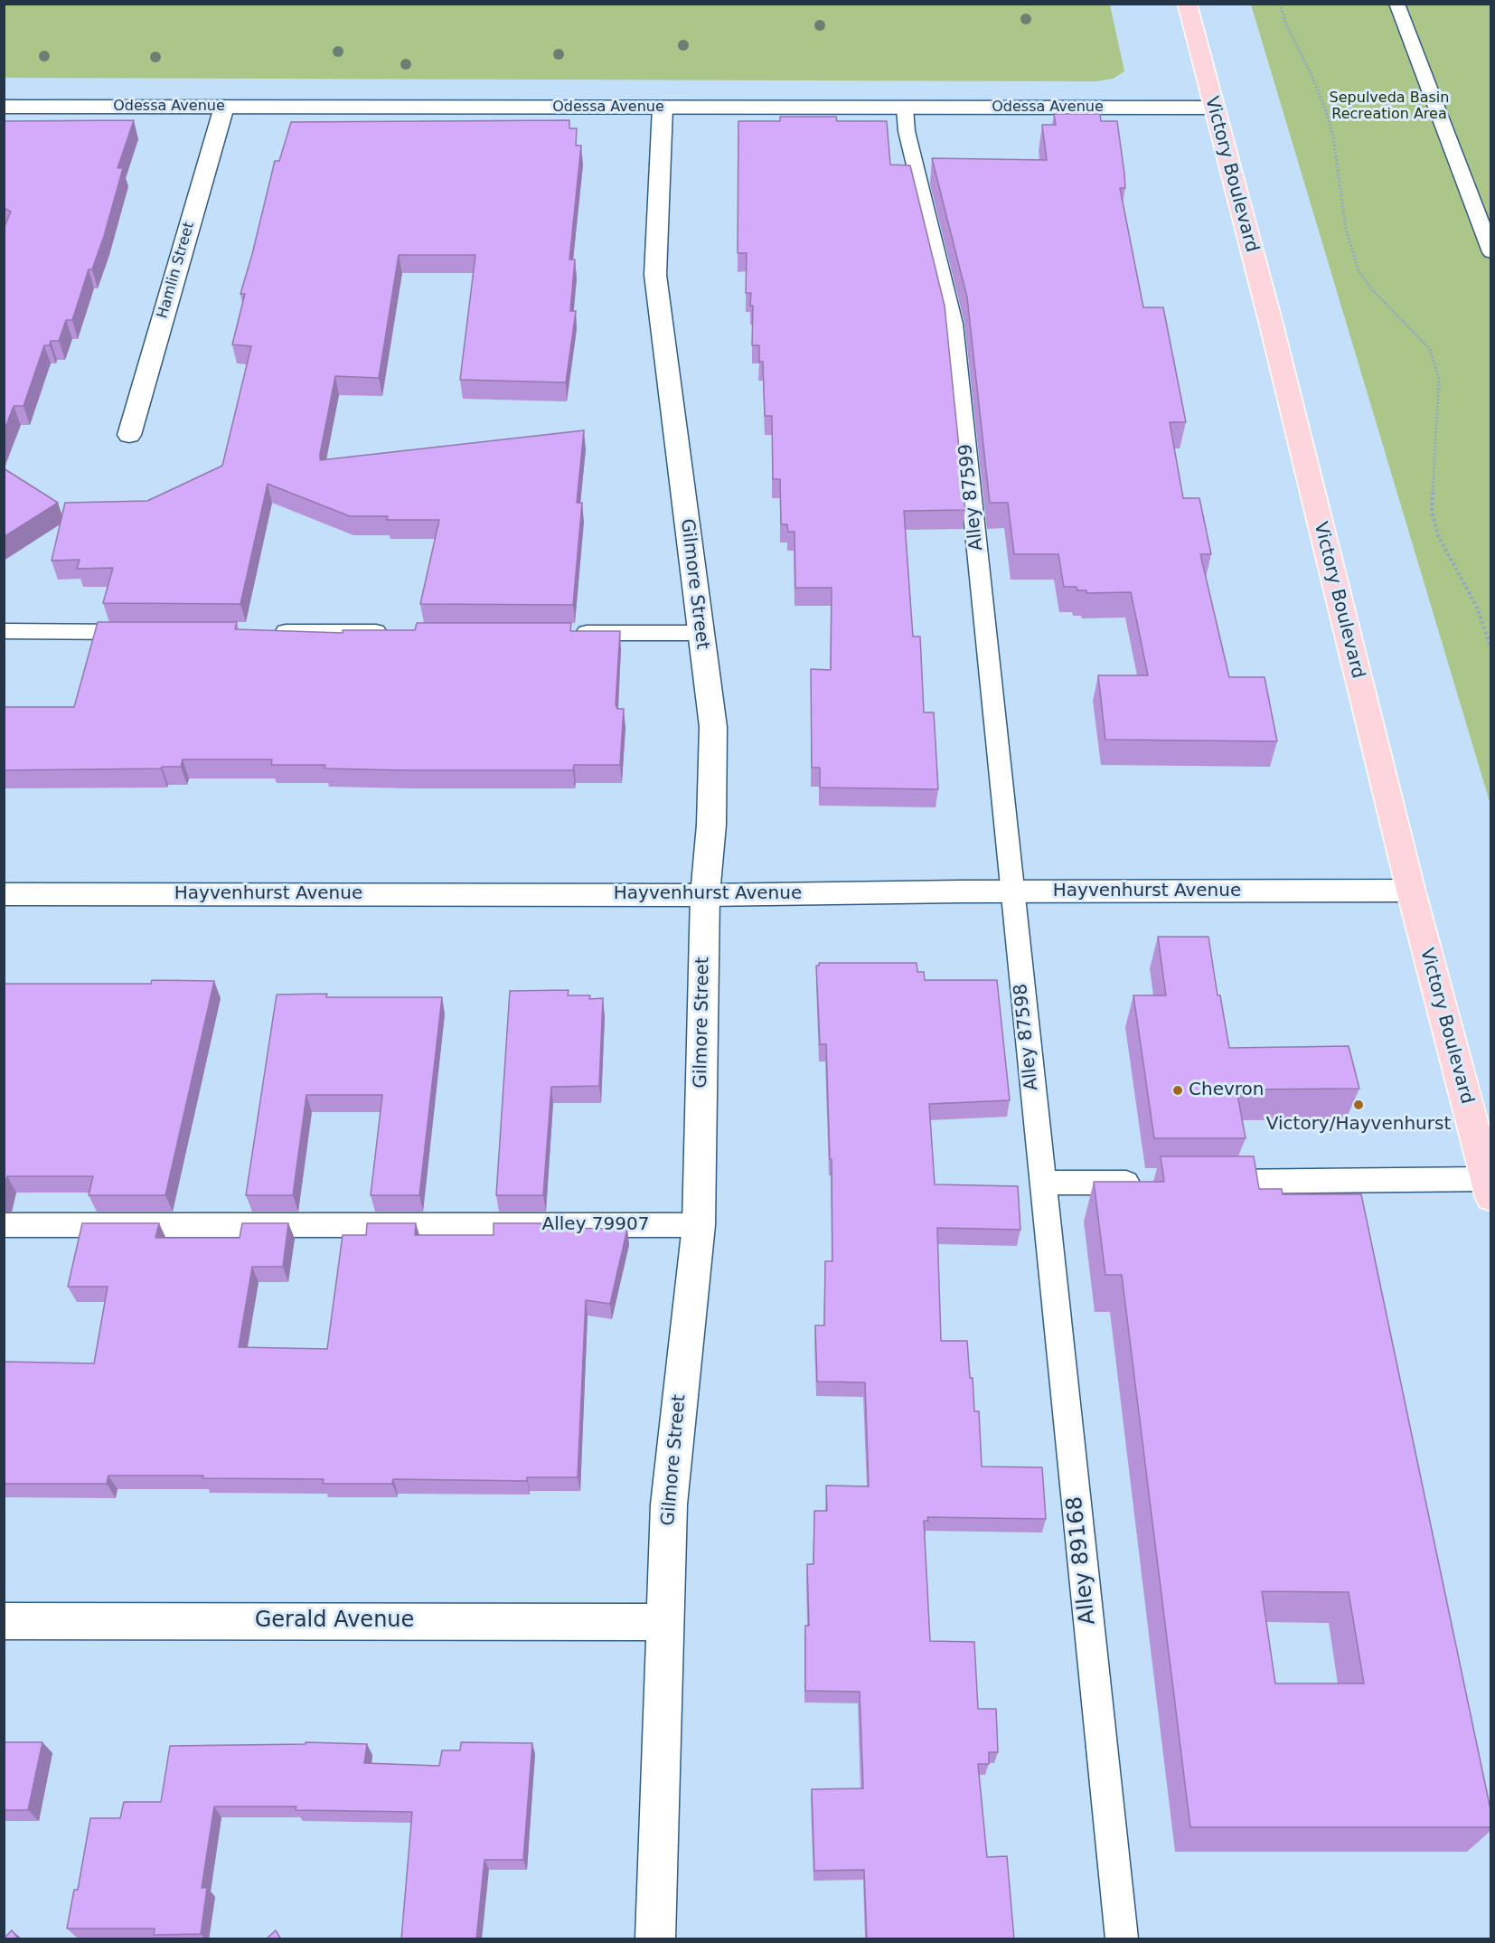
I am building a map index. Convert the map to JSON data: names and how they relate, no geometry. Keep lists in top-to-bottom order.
{
  "streets": {
    "main road": ["Victory Boulevard"],
    "street": [
      "Odessa Avenue",
      "Hamlin Street",
      "Gilmore Street",
      "Hayvenhurst Avenue",
      "Gerald Avenue"
    ],
    "lane": [
      "Alley 87599",
      "Alley 87598",
      "Alley 79907",
      "Alley 89168"
    ]
  },
  "crossings": [
    ["Odessa Avenue", "Victory Boulevard"],
    ["Odessa Avenue", "Hamlin Street"],
    ["Odessa Avenue", "Alley 87599"],
    ["Odessa Avenue", "Gilmore Street"],
    ["Victory Boulevard", "Hayvenhurst Avenue"],
    ["Alley 87599", "Hayvenhurst Avenue"],
    ["Alley 87599", "Alley 87598"],
    ["Gilmore Street", "Hayvenhurst Avenue"],
    ["Gilmore Street", "Alley 79907"],
    ["Gilmore Street", "Gerald Avenue"],
    ["Hayvenhurst Avenue", "Alley 87598"],
    ["Alley 87598", "Alley 89168"]
  ],
  "parks": ["Sepulveda Basin Recreation Area"],
  "places": ["Chevron", "Victory/Hayvenhurst"]
}
